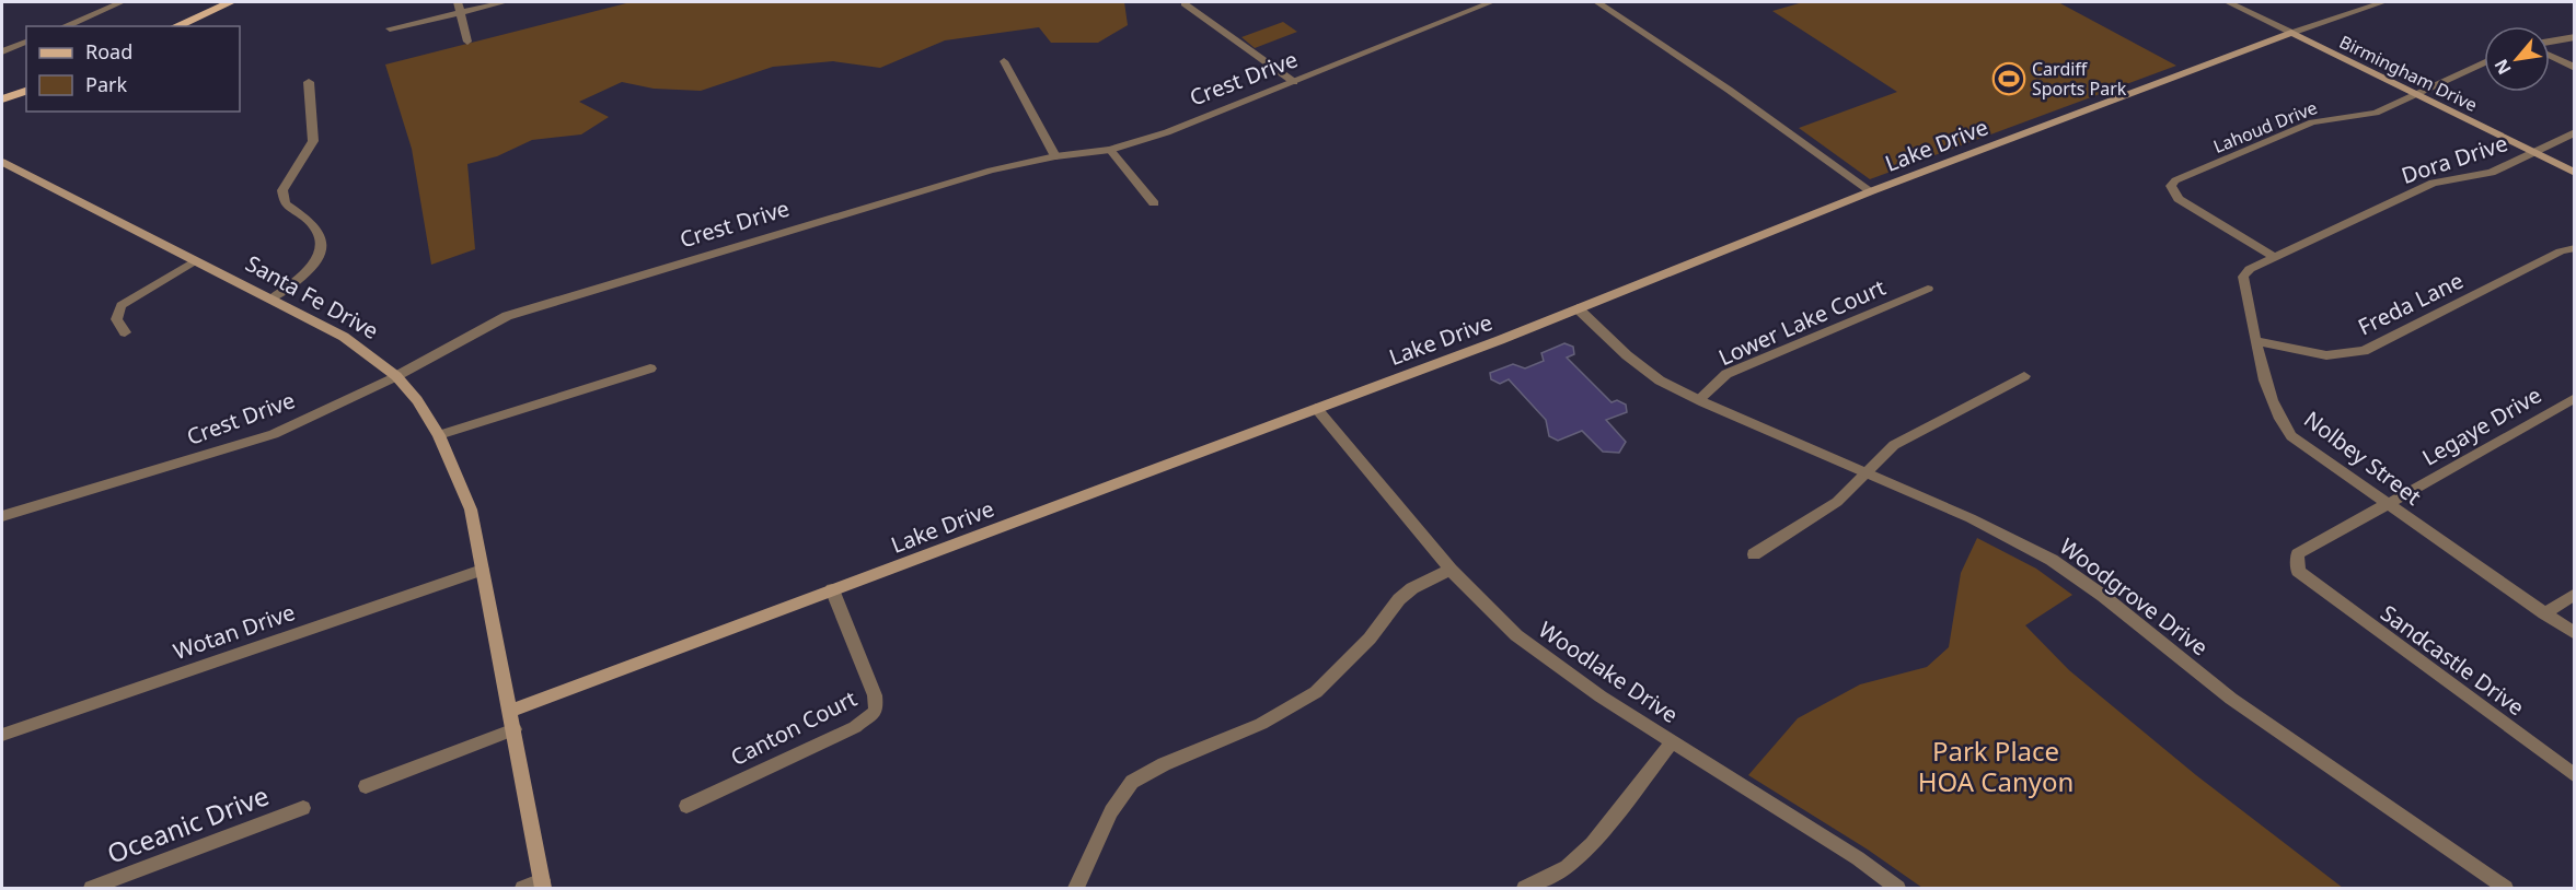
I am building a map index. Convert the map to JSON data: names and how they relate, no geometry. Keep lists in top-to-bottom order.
{
  "streets": {
    "main road": ["Birmingham Drive", "Lake Drive", "Santa Fe Drive"],
    "street": [
      "Crest Drive",
      "Lahoud Drive",
      "Dora Drive",
      "Freda Lane",
      "Lower Lake Court",
      "Legaye Drive",
      "Nolbey Street",
      "Woodgrove Drive",
      "Wotan Drive",
      "Sandcastle Drive",
      "Woodlake Drive",
      "Canton Court",
      "Oceanic Drive"
    ]
  },
  "crossings": [
    ["Birmingham Drive", "Lahoud Drive"],
    ["Birmingham Drive", "Lake Drive"],
    ["Birmingham Drive", "Dora Drive"],
    ["Crest Drive", "Santa Fe Drive"],
    ["Lahoud Drive", "Dora Drive"],
    ["Lahoud Drive", "Nolbey Street"],
    ["Lake Drive", "Santa Fe Drive"],
    ["Lake Drive", "Woodgrove Drive"],
    ["Lake Drive", "Woodlake Drive"],
    ["Lake Drive", "Canton Court"],
    ["Dora Drive", "Nolbey Street"],
    ["Santa Fe Drive", "Wotan Drive"],
    ["Freda Lane", "Nolbey Street"],
    ["Lower Lake Court", "Woodgrove Drive"],
    ["Legaye Drive", "Nolbey Street"],
    ["Legaye Drive", "Sandcastle Drive"]
  ],
  "parks": ["Park Place HOA Canyon"],
  "places": {
    "sports": ["Cardiff Sports Park"]
  },
  "legend": ["Road", "Park"],
  "north": "bottom left"
}
